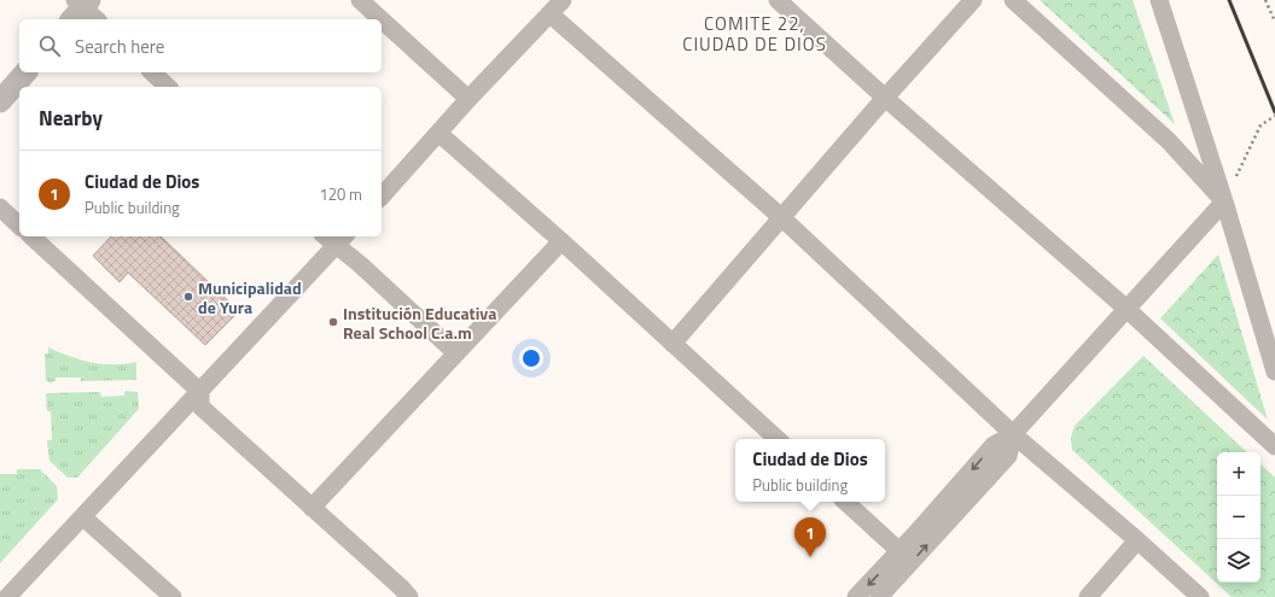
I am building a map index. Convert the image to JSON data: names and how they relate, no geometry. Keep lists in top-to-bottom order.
{
  "districts": ["COMITE 22, CIUDAD DE DIOS"],
  "places": ["Municipalidad de Yura", "Institución Educativa Real School C.a.m"],
  "page": {
    "search": "Search here",
    "heading": "Nearby",
    "list": [
      {
        "mark": "1",
        "name": "Ciudad de Dios",
        "note": "Public building",
        "value": "120 m"
      }
    ],
    "popup": ["Ciudad de Dios", "Public building"],
    "map_buttons": ["+", "−"],
    "pins": "1"
  }
}
